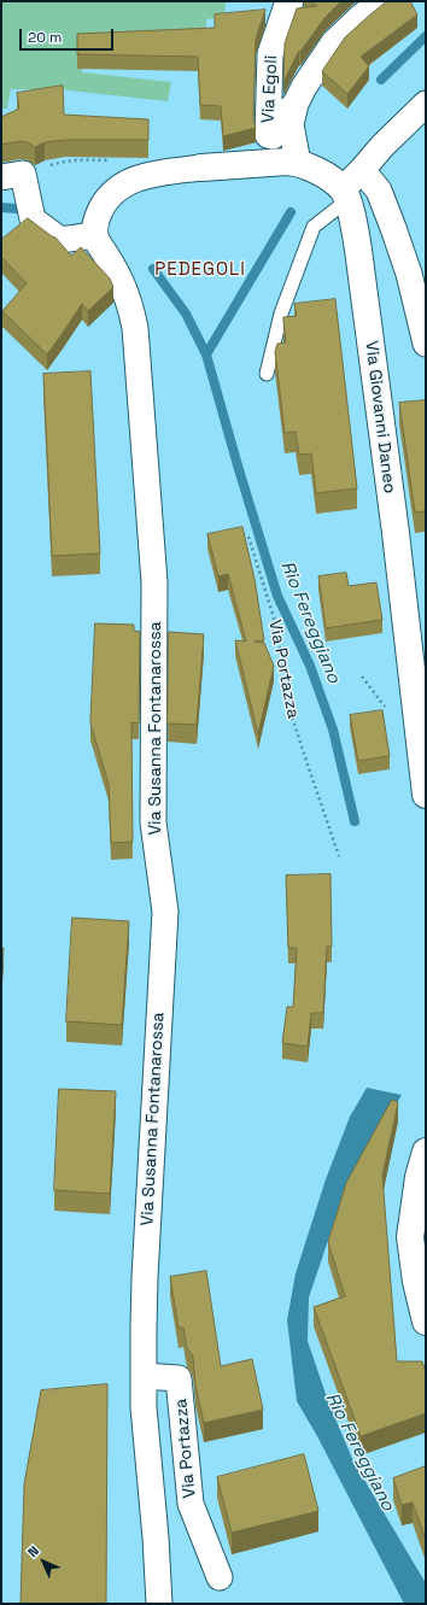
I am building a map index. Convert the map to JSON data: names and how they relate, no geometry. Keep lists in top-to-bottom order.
{
  "streets": {
    "street": [
      "Via Egoli",
      "Via Giovanni Daneo",
      "Via Portazza",
      "Via Susanna Fontanarossa"
    ]
  },
  "crossings": [
    ["Via Portazza", "Via Susanna Fontanarossa"]
  ],
  "districts": ["PEDEGOLI"],
  "water": ["Rio Fereggiano"],
  "scale_bar": "20 m",
  "north": "top left"
}
